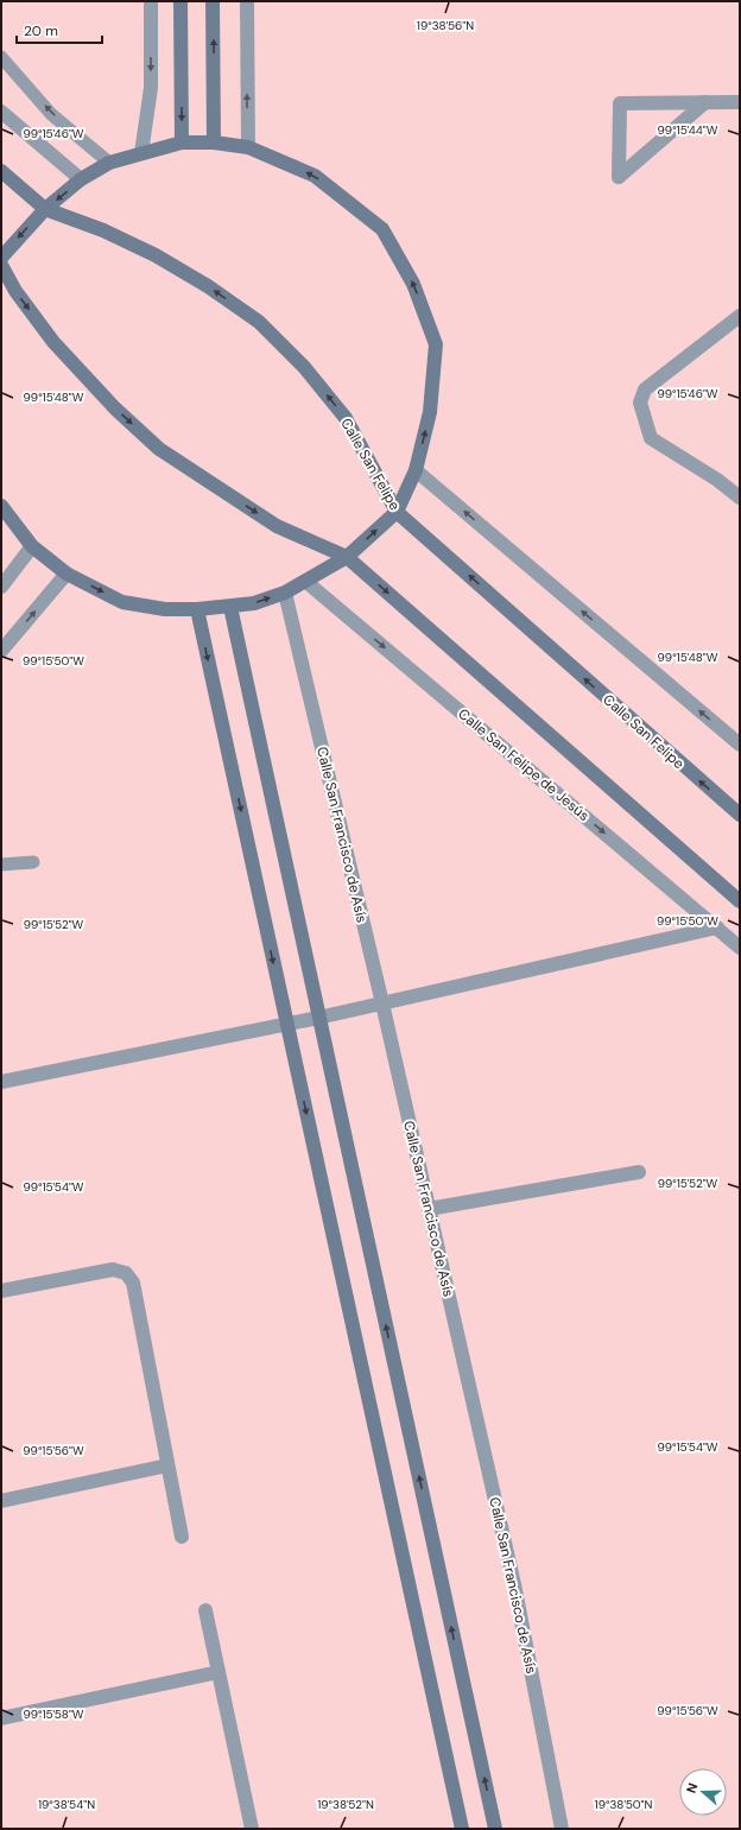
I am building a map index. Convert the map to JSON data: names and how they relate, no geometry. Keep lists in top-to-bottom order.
{
  "streets": {
    "main road": ["Calle San Felipe"],
    "street": ["Calle San Felipe de Jesús", "Calle San Francisco de Asís"]
  },
  "one_way": ["Calle San Felipe de Jesús"],
  "scale_bar": "20 m",
  "north": "left",
  "coordinates": [
    "19°38'56\"N",
    "99°15'44\"W",
    "99°15'46\"W",
    "99°15'48\"W",
    "99°15'50\"W",
    "99°15'52\"W",
    "99°15'54\"W",
    "99°15'56\"W",
    "99°15'58\"W",
    "19°38'54\"N",
    "19°38'52\"N",
    "19°38'50\"N"
  ]
}
